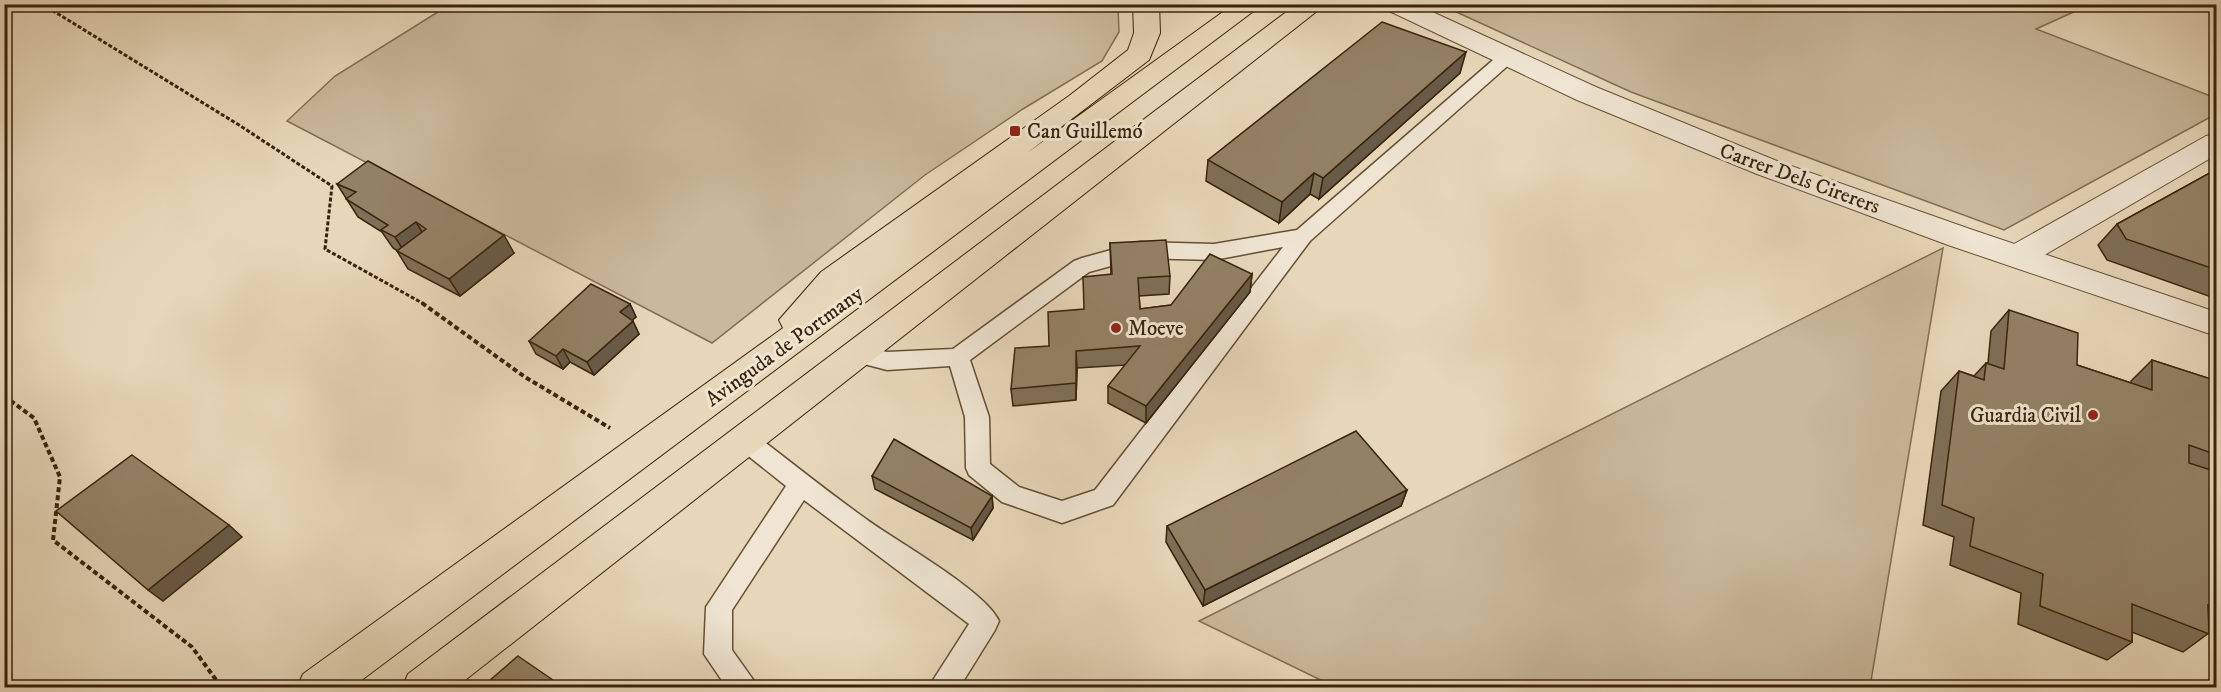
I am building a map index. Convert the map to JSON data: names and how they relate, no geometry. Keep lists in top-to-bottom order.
{
  "streets": {
    "main road": ["Avinguda de Portmany"],
    "street": ["Carrer Dels Cirerers"]
  },
  "places": {
    "transit": ["Can Guillemó"],
    "other": ["Moeve", "Guardia Civil"]
  }
}
